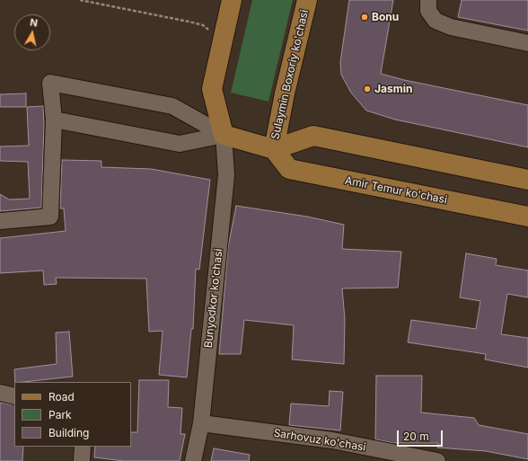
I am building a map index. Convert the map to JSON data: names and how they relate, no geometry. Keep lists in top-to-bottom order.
{
  "streets": {
    "main road": ["Sulaymin Boxoriy ko'chasi", "Amir Temur ko'chasi"],
    "street": ["Bunyodkor ko'chasi", "Sarhovuz ko'chasi"]
  },
  "crossings": [
    ["Sulaymin Boxoriy ko'chasi", "Amir Temur ko'chasi"],
    ["Bunyodkor ko'chasi", "Sarhovuz ko'chasi"]
  ],
  "places": ["Bonu", "Jasmin"],
  "legend": ["Road", "Park", "Building"],
  "scale_bar": "20 m",
  "north": "top"
}
